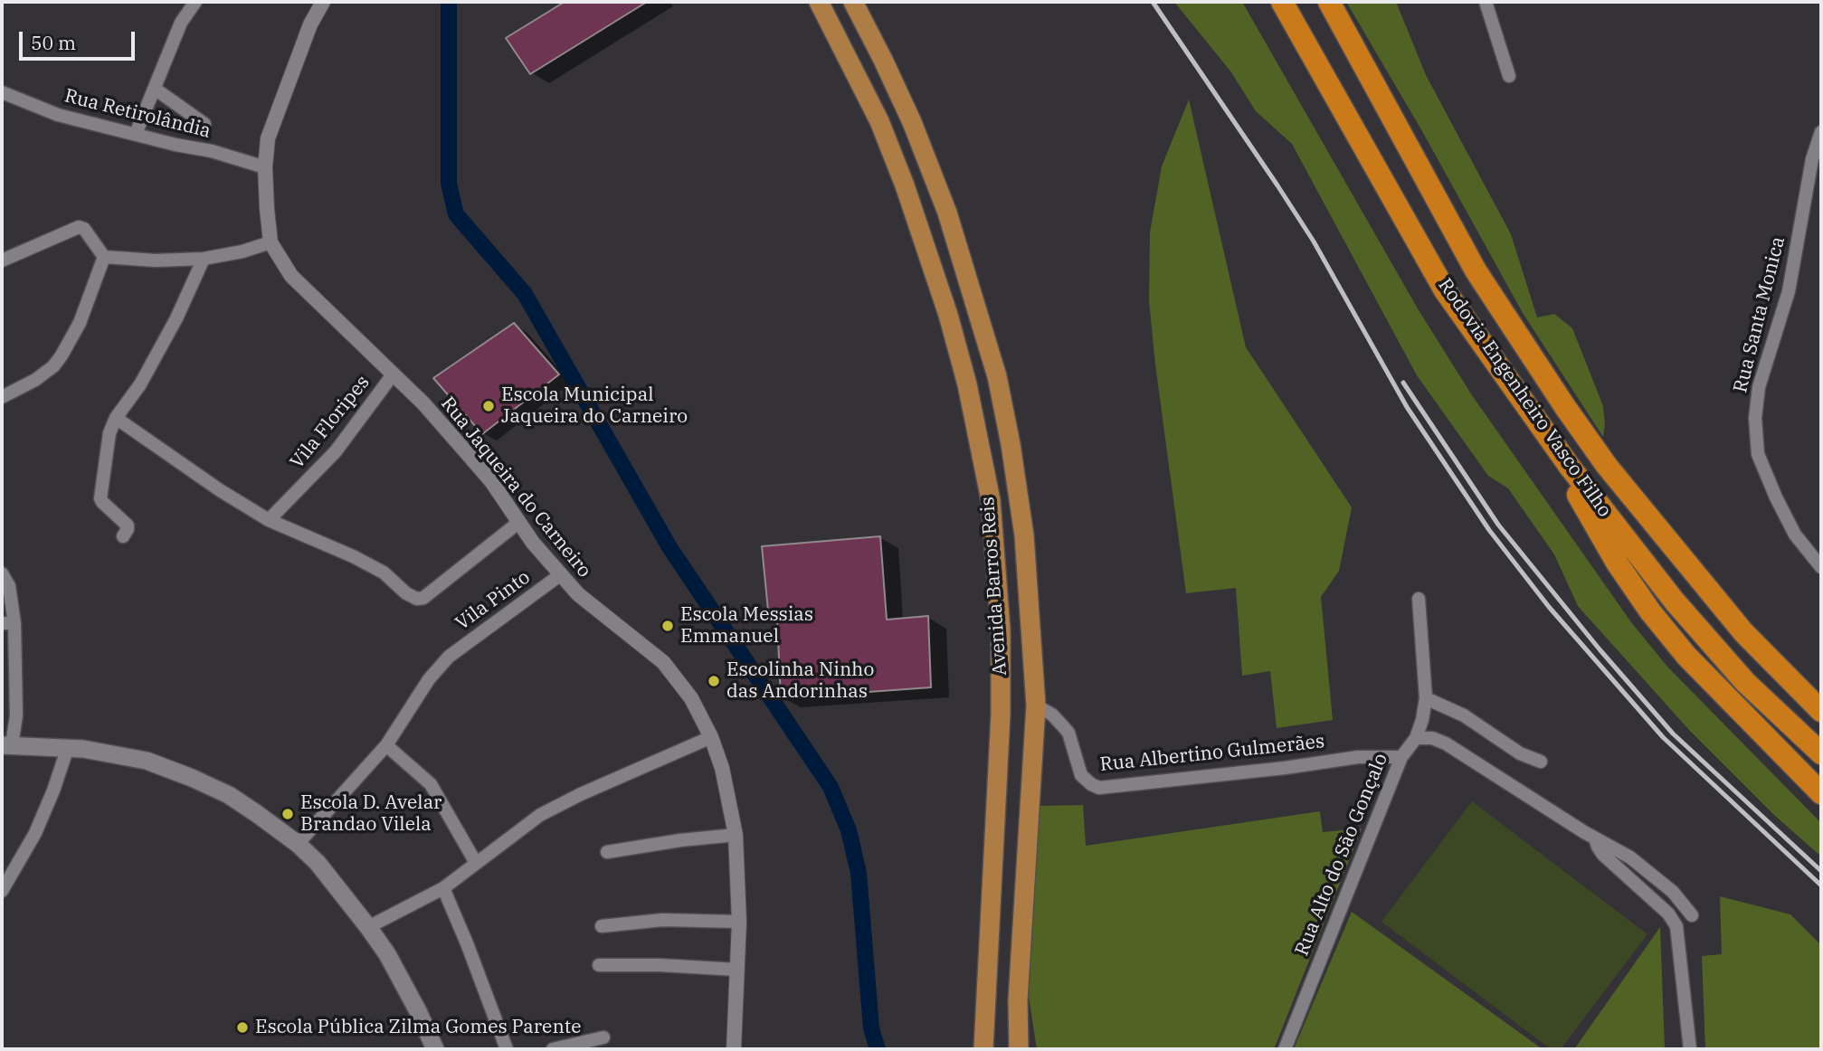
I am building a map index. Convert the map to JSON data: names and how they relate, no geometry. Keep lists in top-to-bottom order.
{
  "streets": {
    "highway": ["Rodovia Engenheiro Vasco Filho"],
    "main road": ["Avenida Barros Reis"],
    "street": [
      "Rua Retirolândia",
      "Rua Santa Monica",
      "Vila Floripes",
      "Rua Jaqueira do Carneiro",
      "Vila Pinto",
      "Rua Albertino Gulmerães",
      "Rua Alto do São Gonçalo"
    ]
  },
  "crossings": [
    ["Rua Retirolândia", "Rua Jaqueira do Carneiro"],
    ["Vila Floripes", "Rua Jaqueira do Carneiro"],
    ["Rua Jaqueira do Carneiro", "Vila Pinto"],
    ["Avenida Barros Reis", "Rua Albertino Gulmerães"],
    ["Rua Albertino Gulmerães", "Rua Alto do São Gonçalo"]
  ],
  "places": [
    "Escola Municipal Jaqueira do Carneiro",
    "Escola Messias Emmanuel",
    "Escolinha Ninho das Andorinhas",
    "Escola D. Avelar Brandao Vilela",
    "Escola Pública Zilma Gomes Parente"
  ],
  "scale_bar": "50 m"
}
